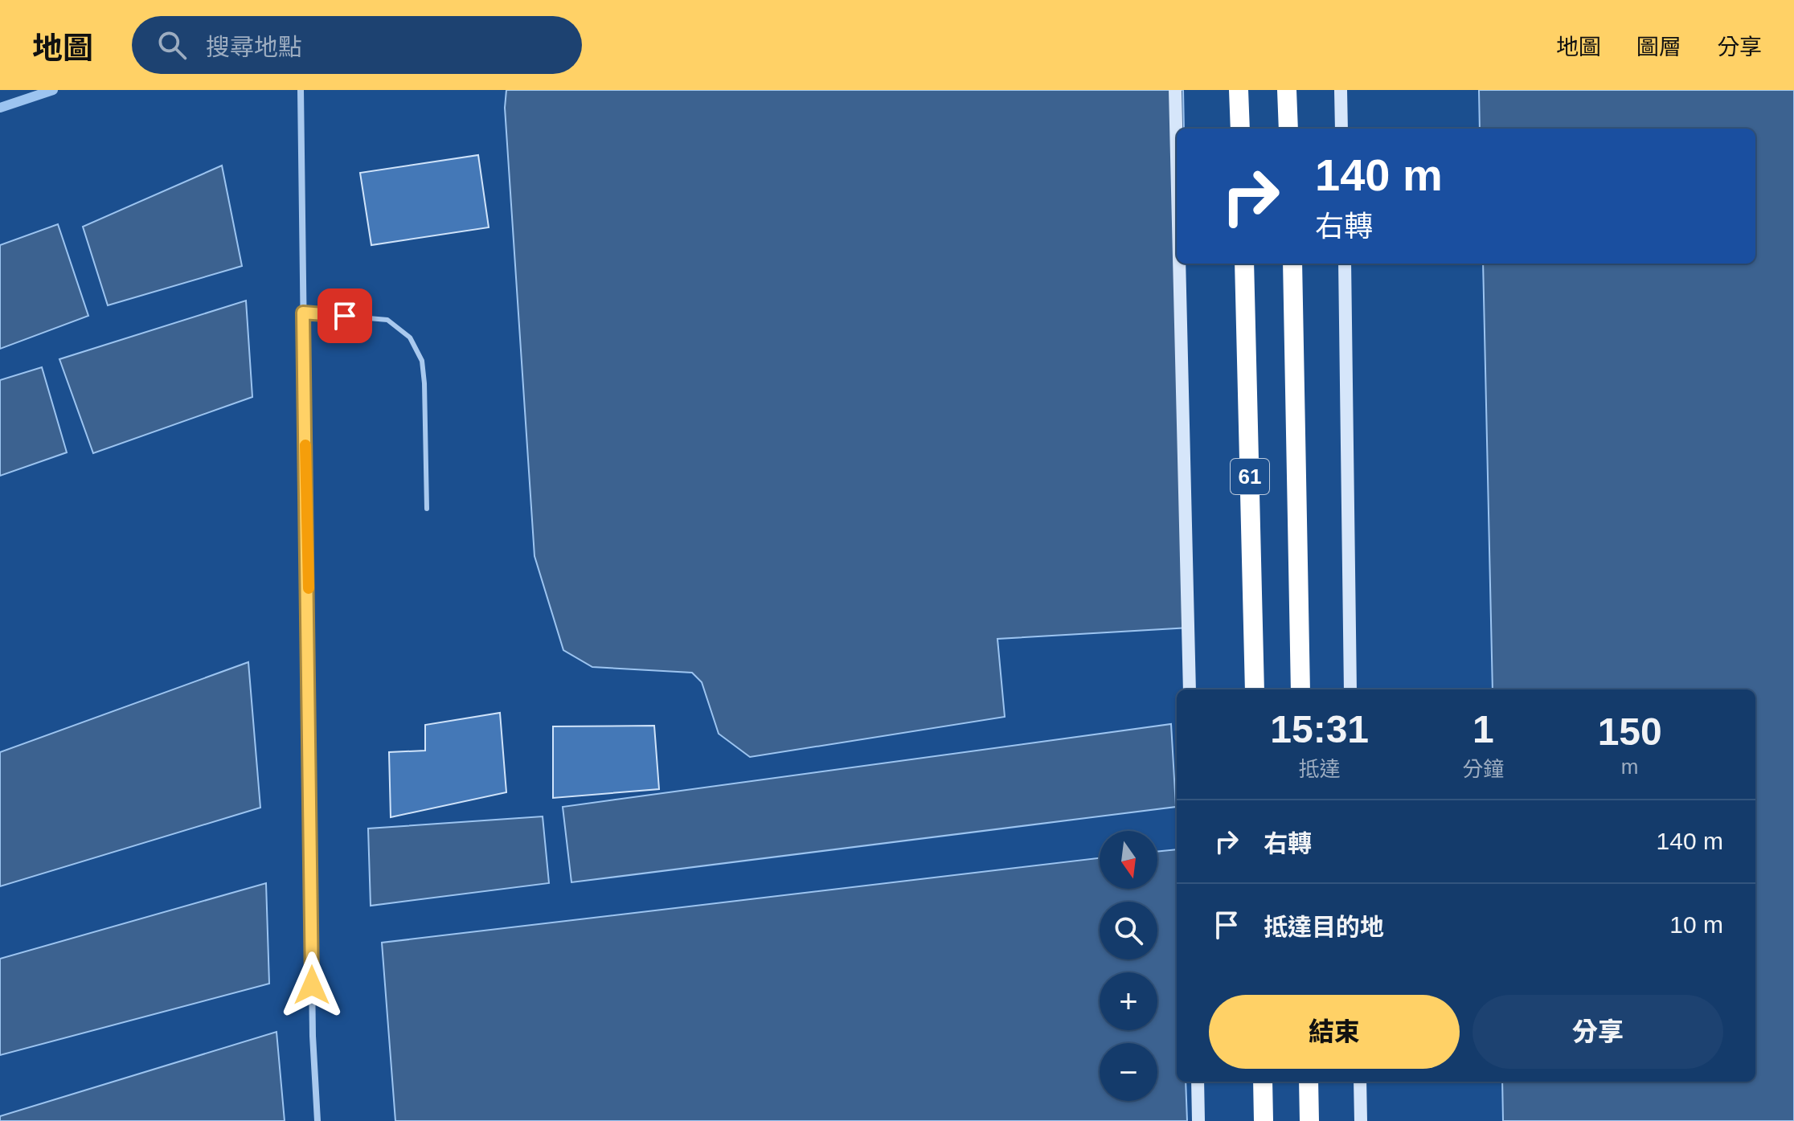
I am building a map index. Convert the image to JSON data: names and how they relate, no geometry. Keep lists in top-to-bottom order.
{
  "streets": {
    "highway": ["61"]
  },
  "north": "bottom",
  "page": {
    "header": "地圖",
    "search": "搜尋地點",
    "nav": ["地圖", "圖層", "分享"],
    "turn": ["140 m", "右轉"],
    "eta": [
      "15:31",
      "抵達",
      "1",
      "分鐘",
      "150",
      "m"
    ],
    "list": [
      {
        "name": "右轉",
        "value": "140 m"
      },
      {
        "name": "抵達目的地",
        "value": "10 m"
      }
    ],
    "map_buttons": ["+", "−"],
    "buttons": ["結束", "分享"]
  }
}
